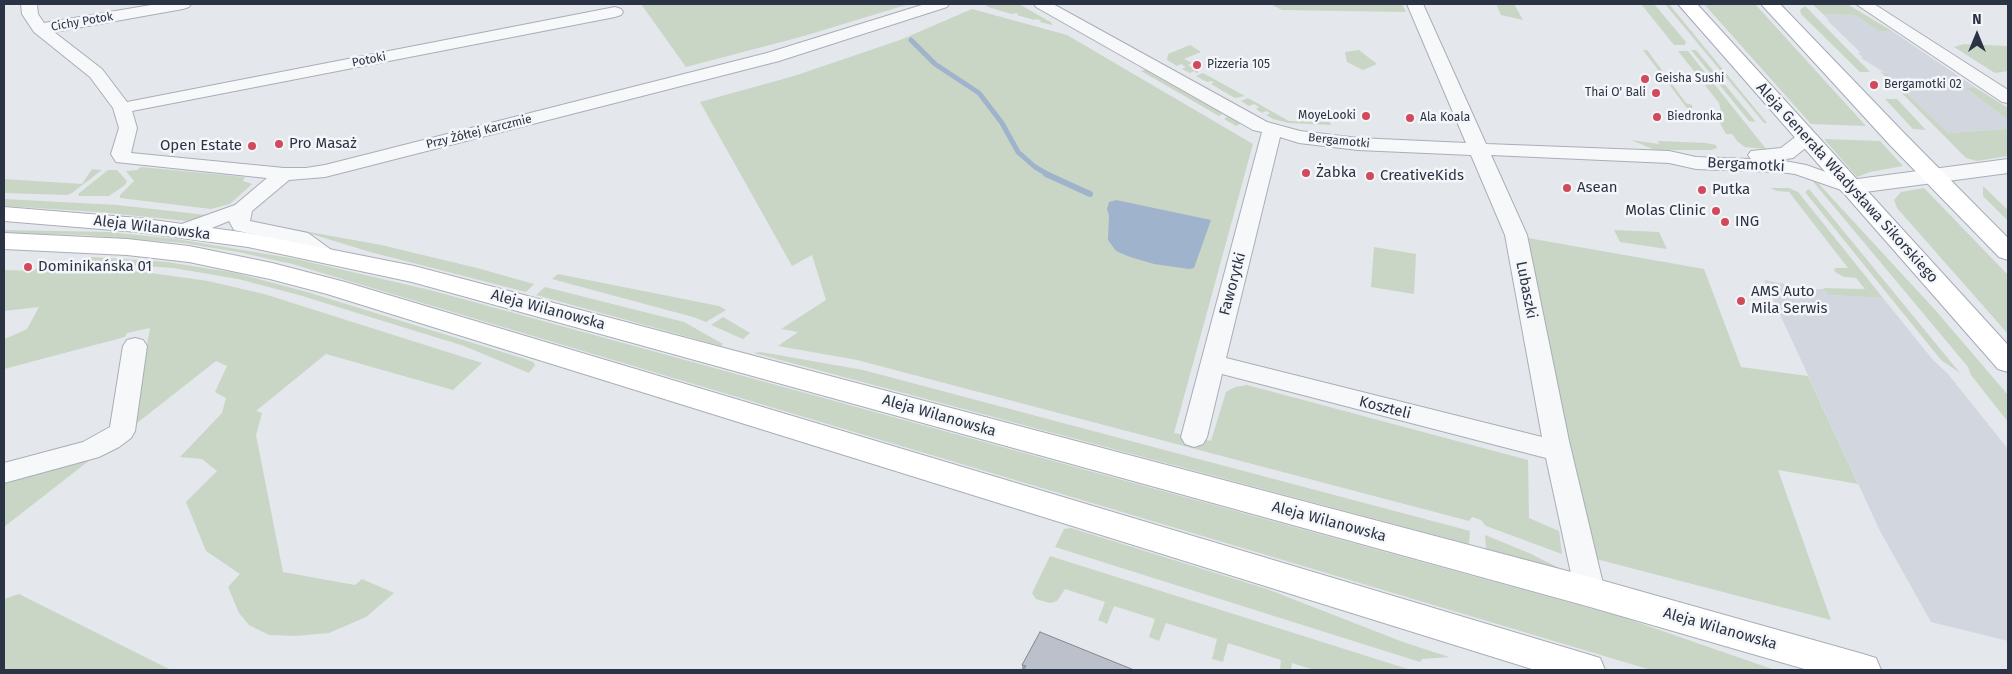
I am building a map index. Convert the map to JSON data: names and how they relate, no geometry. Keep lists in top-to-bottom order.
{
  "streets": {
    "main road": ["Aleja Generała Władysława Sikorskiego", "Aleja Wilanowska"],
    "street": [
      "Cichy Potok",
      "Potoki",
      "Przy Żółtej Karczmie",
      "Bergamotki",
      "Faworytki",
      "Lubaszki",
      "Koszteli"
    ]
  },
  "crossings": [
    ["Bergamotki", "Aleja Generała Władysława Sikorskiego"],
    ["Bergamotki", "Faworytki"],
    ["Bergamotki", "Lubaszki"],
    ["Aleja Wilanowska", "Lubaszki"],
    ["Faworytki", "Koszteli"],
    ["Lubaszki", "Koszteli"]
  ],
  "places": [
    "Pizzeria 105",
    "Geisha Sushi",
    "Bergamotki 02",
    "Thai O' Bali",
    "MoyeLooki",
    "Biedronka",
    "Ala Koala",
    "Pro Masaż",
    "Open Estate",
    "Żabka",
    "CreativeKids",
    "Asean",
    "Putka",
    "Molas Clinic",
    "ING",
    "Dominikańska 01",
    "AMS Auto Mila Serwis"
  ],
  "north": "top"
}
